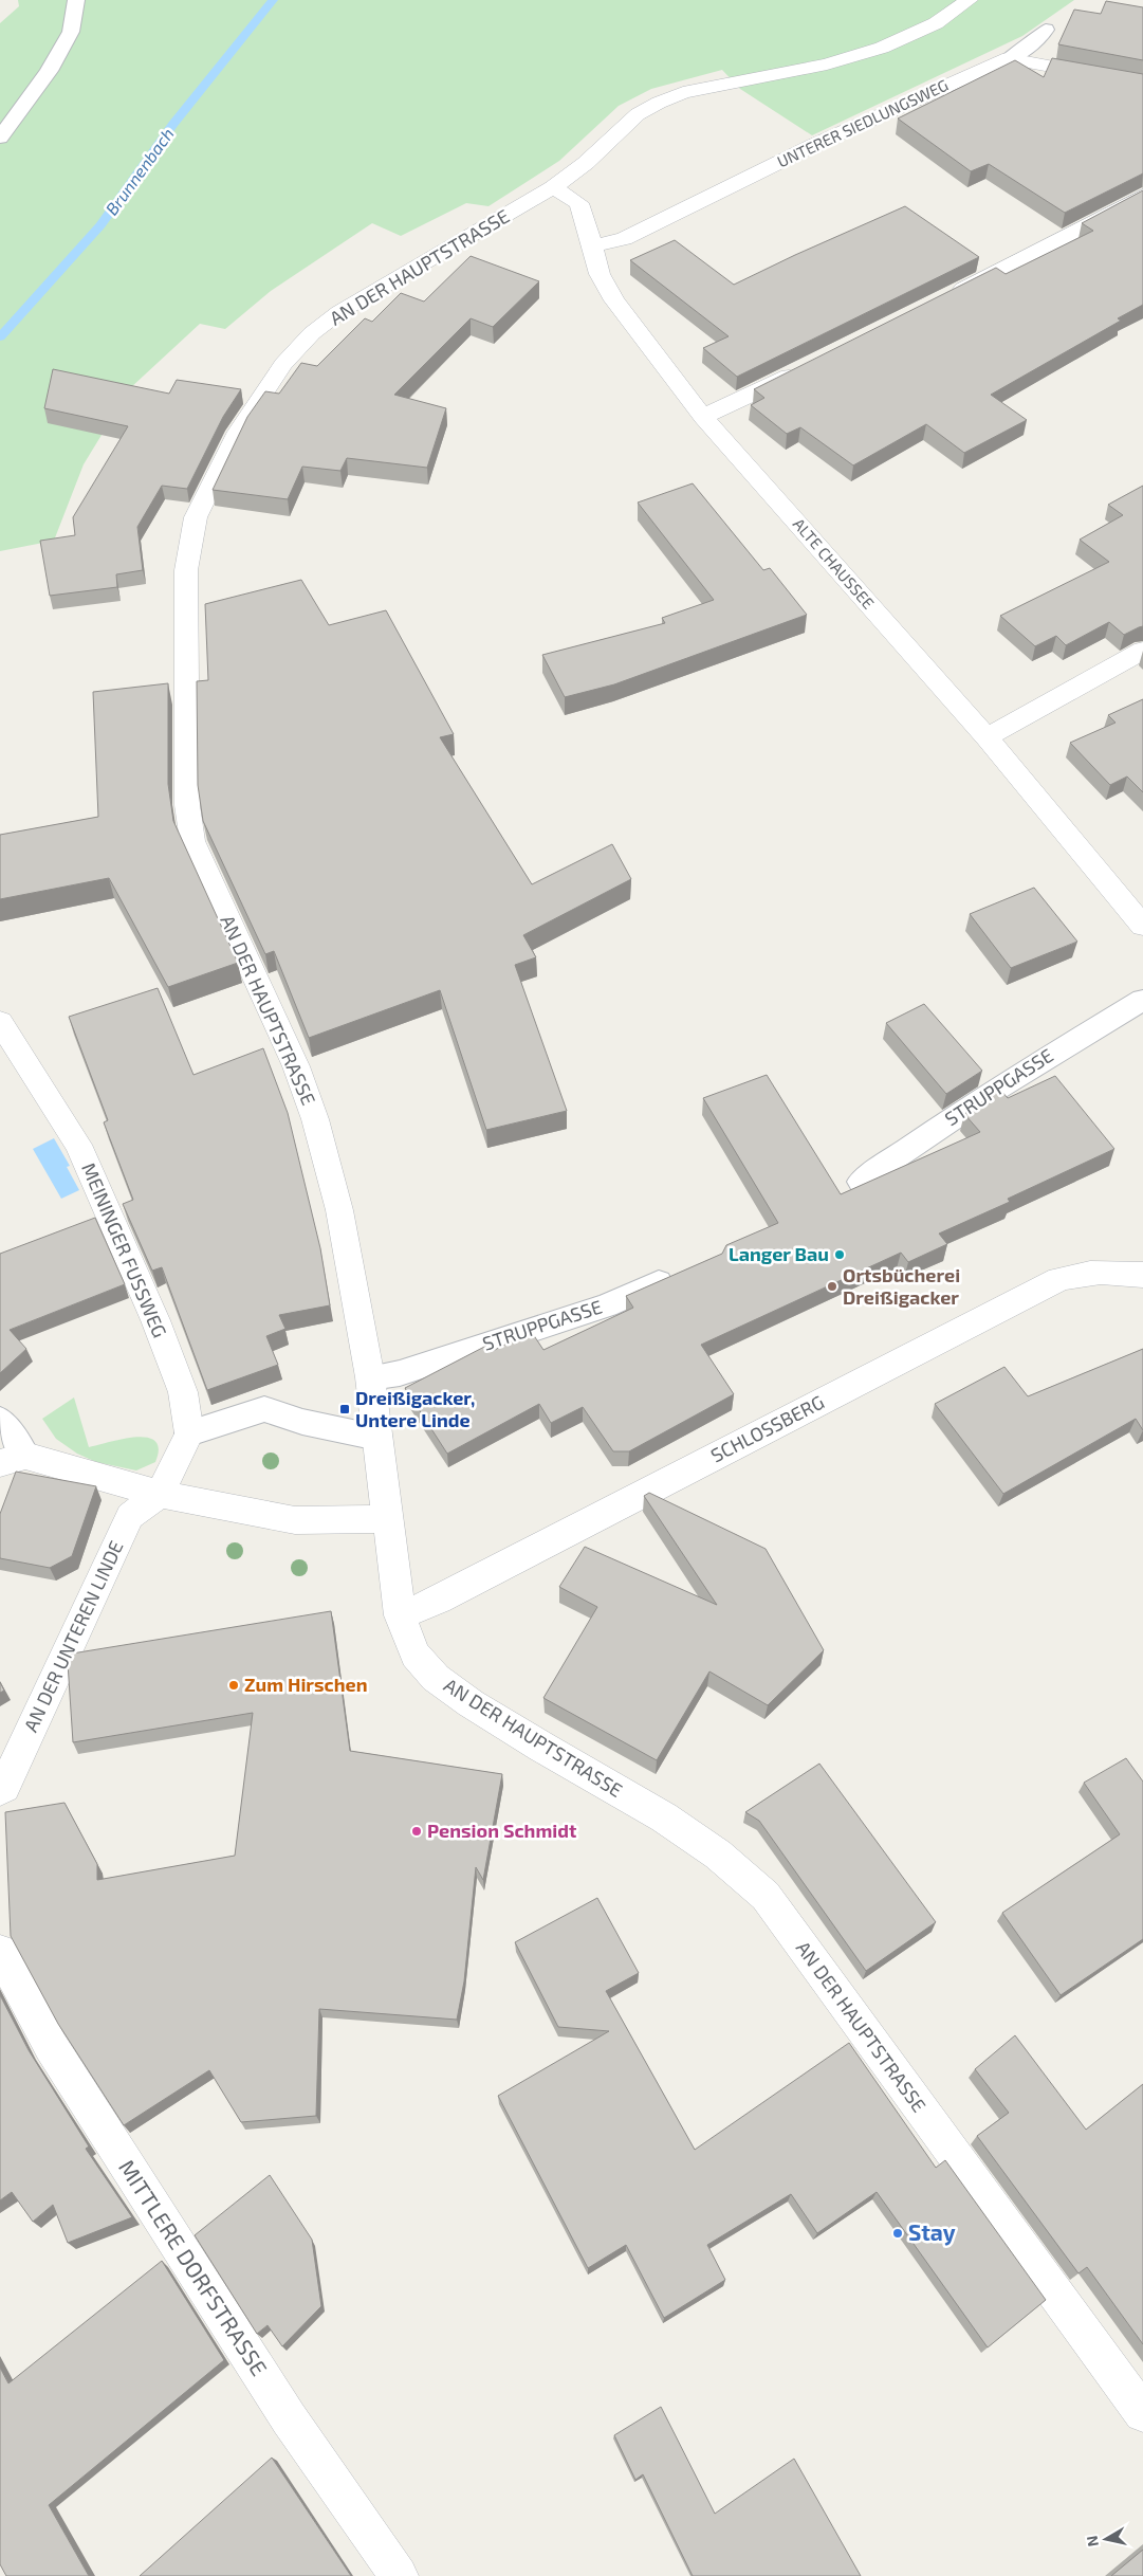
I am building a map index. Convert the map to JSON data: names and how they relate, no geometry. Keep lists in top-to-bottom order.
{
  "streets": {
    "street": [
      "UNTERER SIEDLUNGSWEG",
      "AN DER HAUPTSTRASSE",
      "ALTE CHAUSSEE",
      "MEININGER FUSSWEG",
      "SCHLOSSBERG",
      "AN DER UNTEREN LINDE",
      "MITTLERE DORFSTRASSE"
    ],
    "lane": ["STRUPPGASSE"]
  },
  "crossings": [
    ["UNTERER SIEDLUNGSWEG", "ALTE CHAUSSEE"],
    ["AN DER HAUPTSTRASSE", "ALTE CHAUSSEE"],
    ["AN DER HAUPTSTRASSE", "STRUPPGASSE"],
    ["AN DER HAUPTSTRASSE", "SCHLOSSBERG"]
  ],
  "water": ["Brunnenbach"],
  "places": {
    "other": [
      "Langer Bau",
      "Ortsbücherei Dreißigacker",
      "Zum Hirschen",
      "Pension Schmidt",
      "Stay"
    ],
    "transit": ["Dreißigacker, Untere Linde"]
  },
  "north": "left"
}
